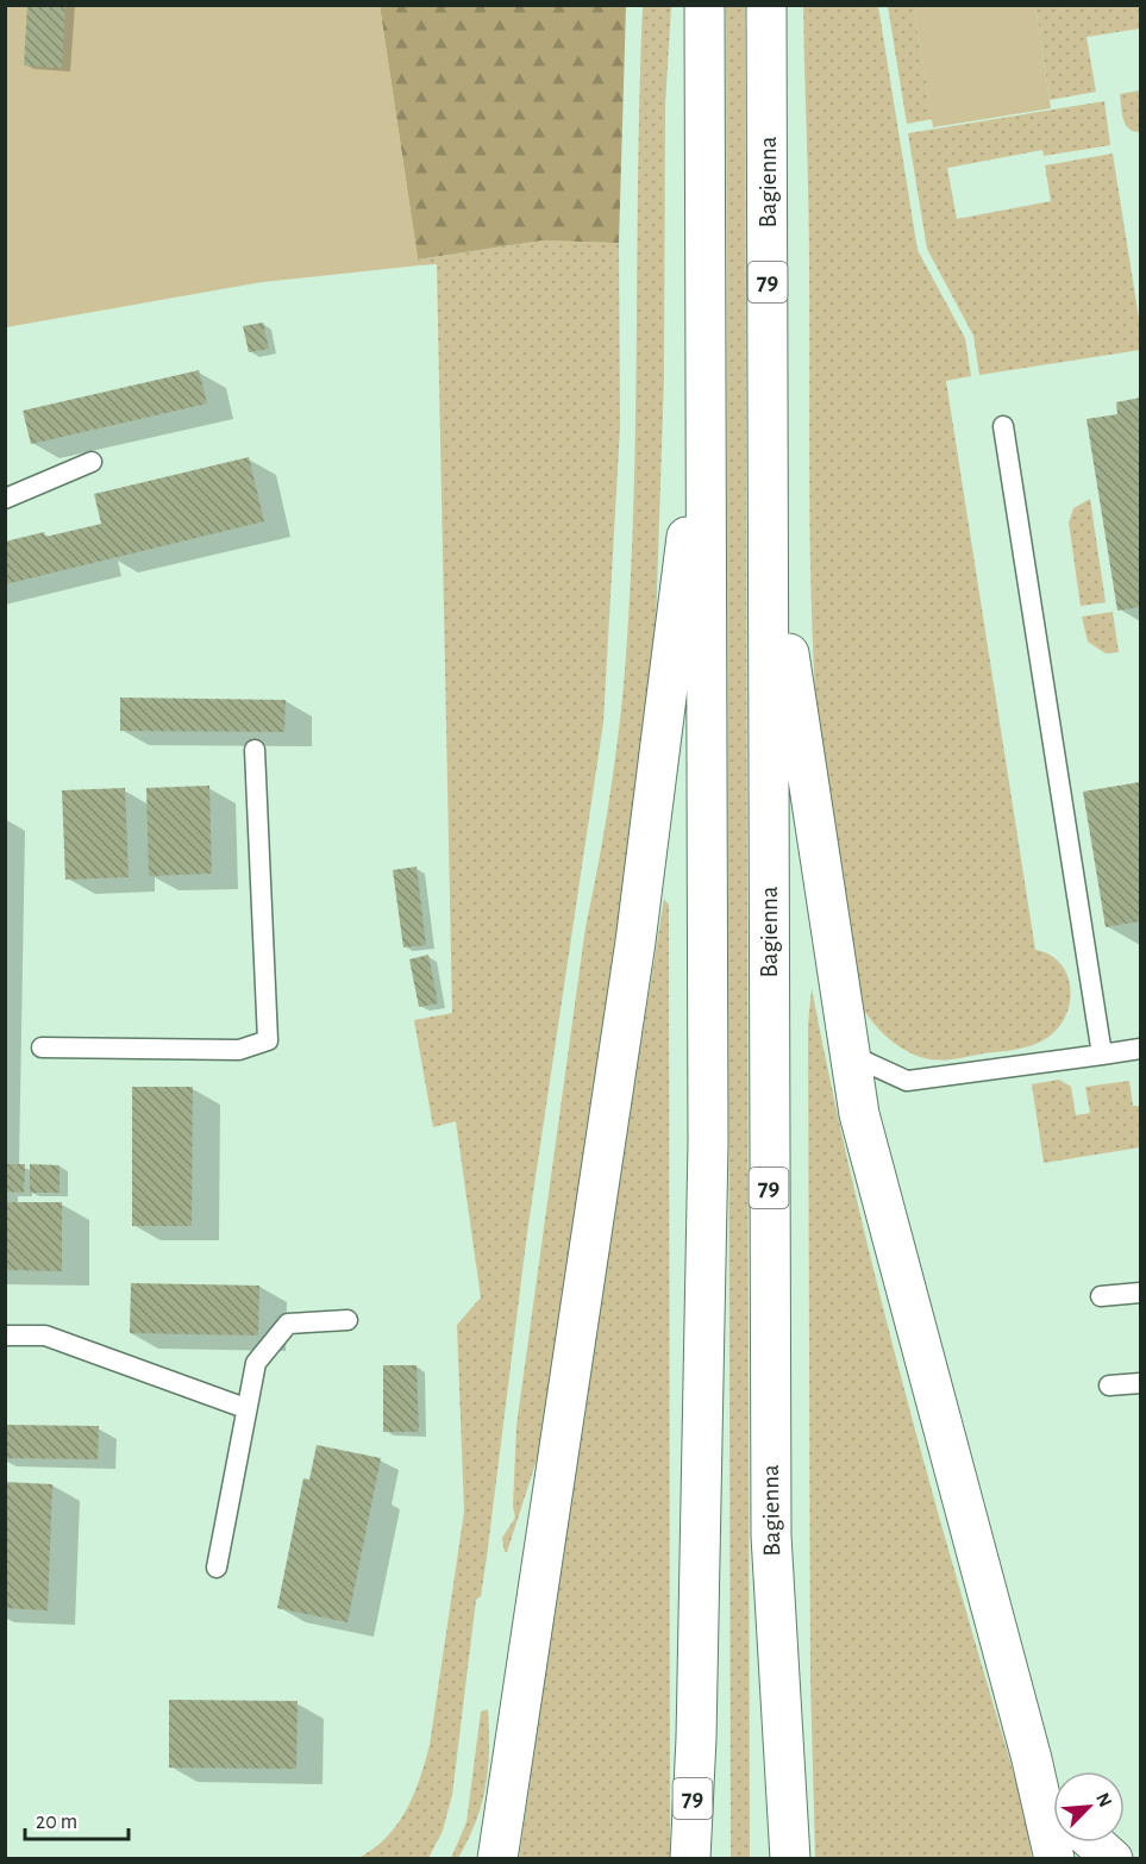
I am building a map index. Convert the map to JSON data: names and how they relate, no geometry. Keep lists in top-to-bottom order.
{
  "streets": {
    "main road": ["Bagienna", "79"]
  },
  "scale_bar": "20 m",
  "north": "top right"
}
